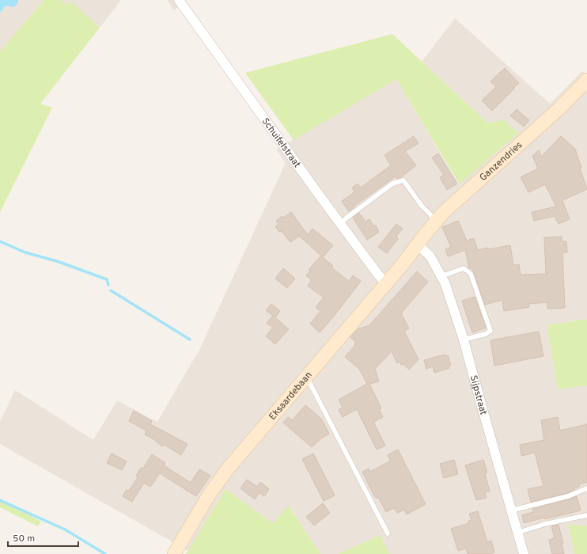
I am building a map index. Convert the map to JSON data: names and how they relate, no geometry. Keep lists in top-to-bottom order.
{
  "streets": {
    "main road": ["Ganzendries", "Eksaardebaan"],
    "street": ["Schuifelstraat", "Sijpstraat"]
  },
  "crossings": [
    ["Schuifelstraat", "Eksaardebaan"],
    ["Ganzendries", "Eksaardebaan"],
    ["Ganzendries", "Sijpstraat"],
    ["Eksaardebaan", "Sijpstraat"]
  ],
  "scale_bar": "50 m"
}
